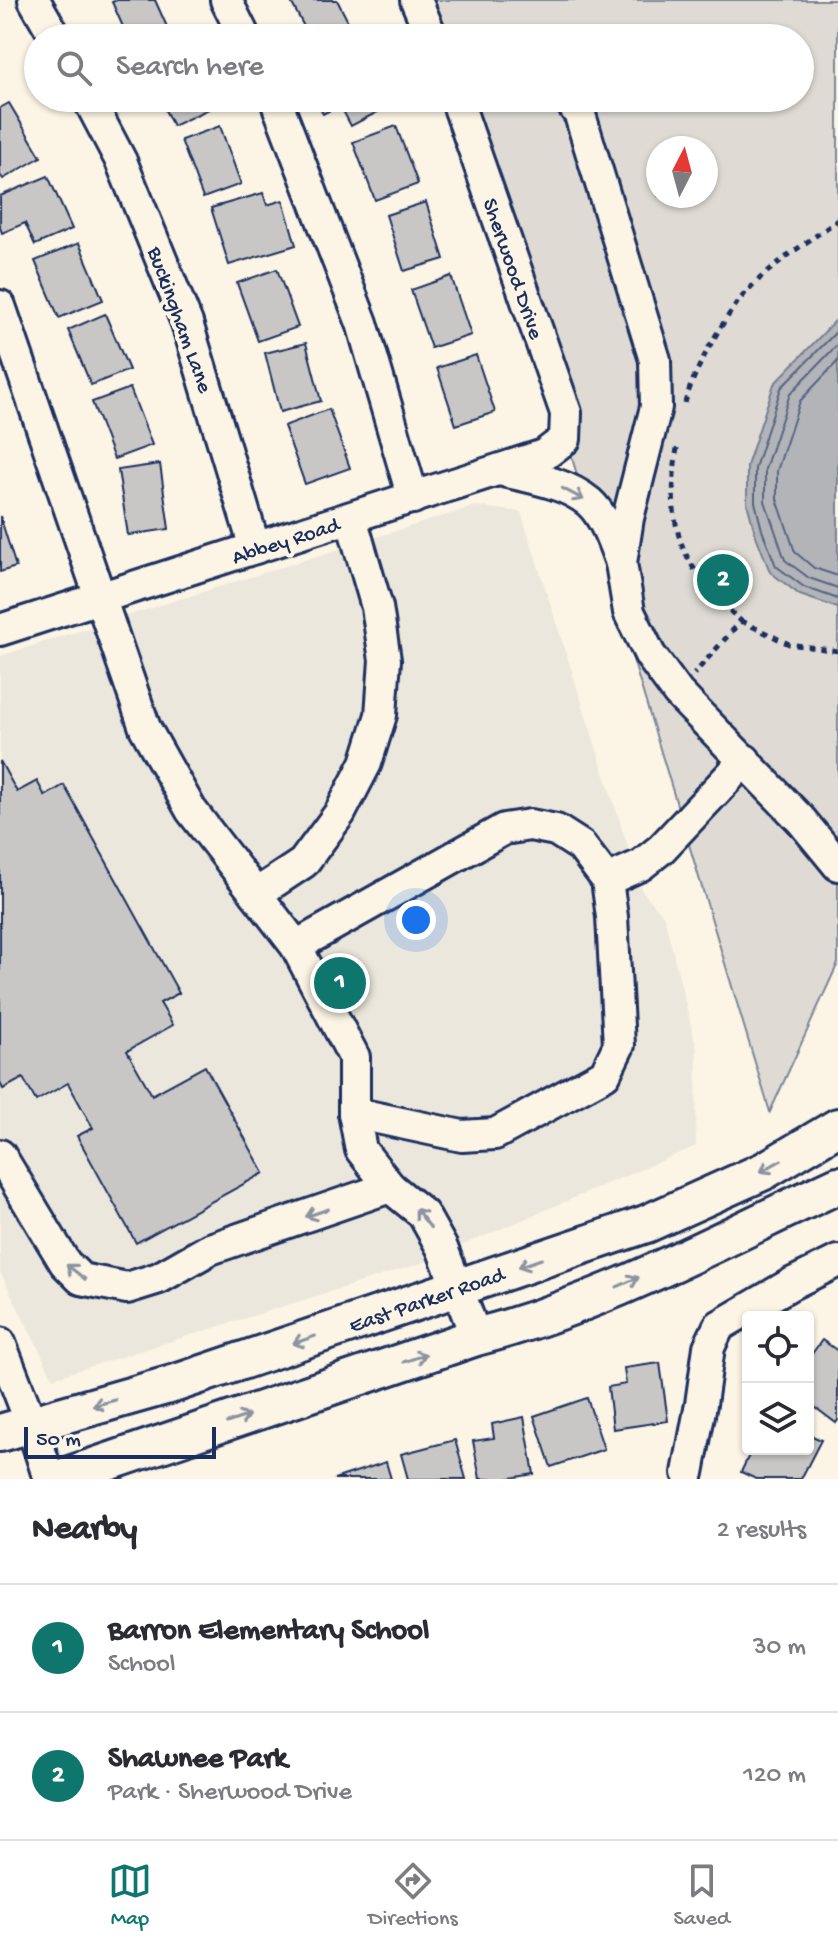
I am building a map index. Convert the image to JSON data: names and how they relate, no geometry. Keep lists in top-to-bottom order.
{
  "streets": {
    "main road": ["East Parker Road"],
    "street": ["Sherwood Drive", "Buckingham Lane", "Abbey Road"]
  },
  "crossings": [
    ["Sherwood Drive", "Abbey Road"],
    ["Buckingham Lane", "Abbey Road"]
  ],
  "scale_bar": "50 m",
  "north": "top",
  "page": {
    "search": "Search here",
    "pins": ["2", "1"],
    "scale": "50 m",
    "heading": ["Nearby", "2 results"],
    "list": [
      {
        "mark": "1",
        "name": "Barron Elementary School",
        "note": "School",
        "value": "30 m"
      },
      {
        "mark": "2",
        "name": "Shawnee Park",
        "note": "Park · Sherwood Drive",
        "value": "120 m"
      }
    ],
    "nav": ["Map", "Directions", "Saved"]
  }
}
